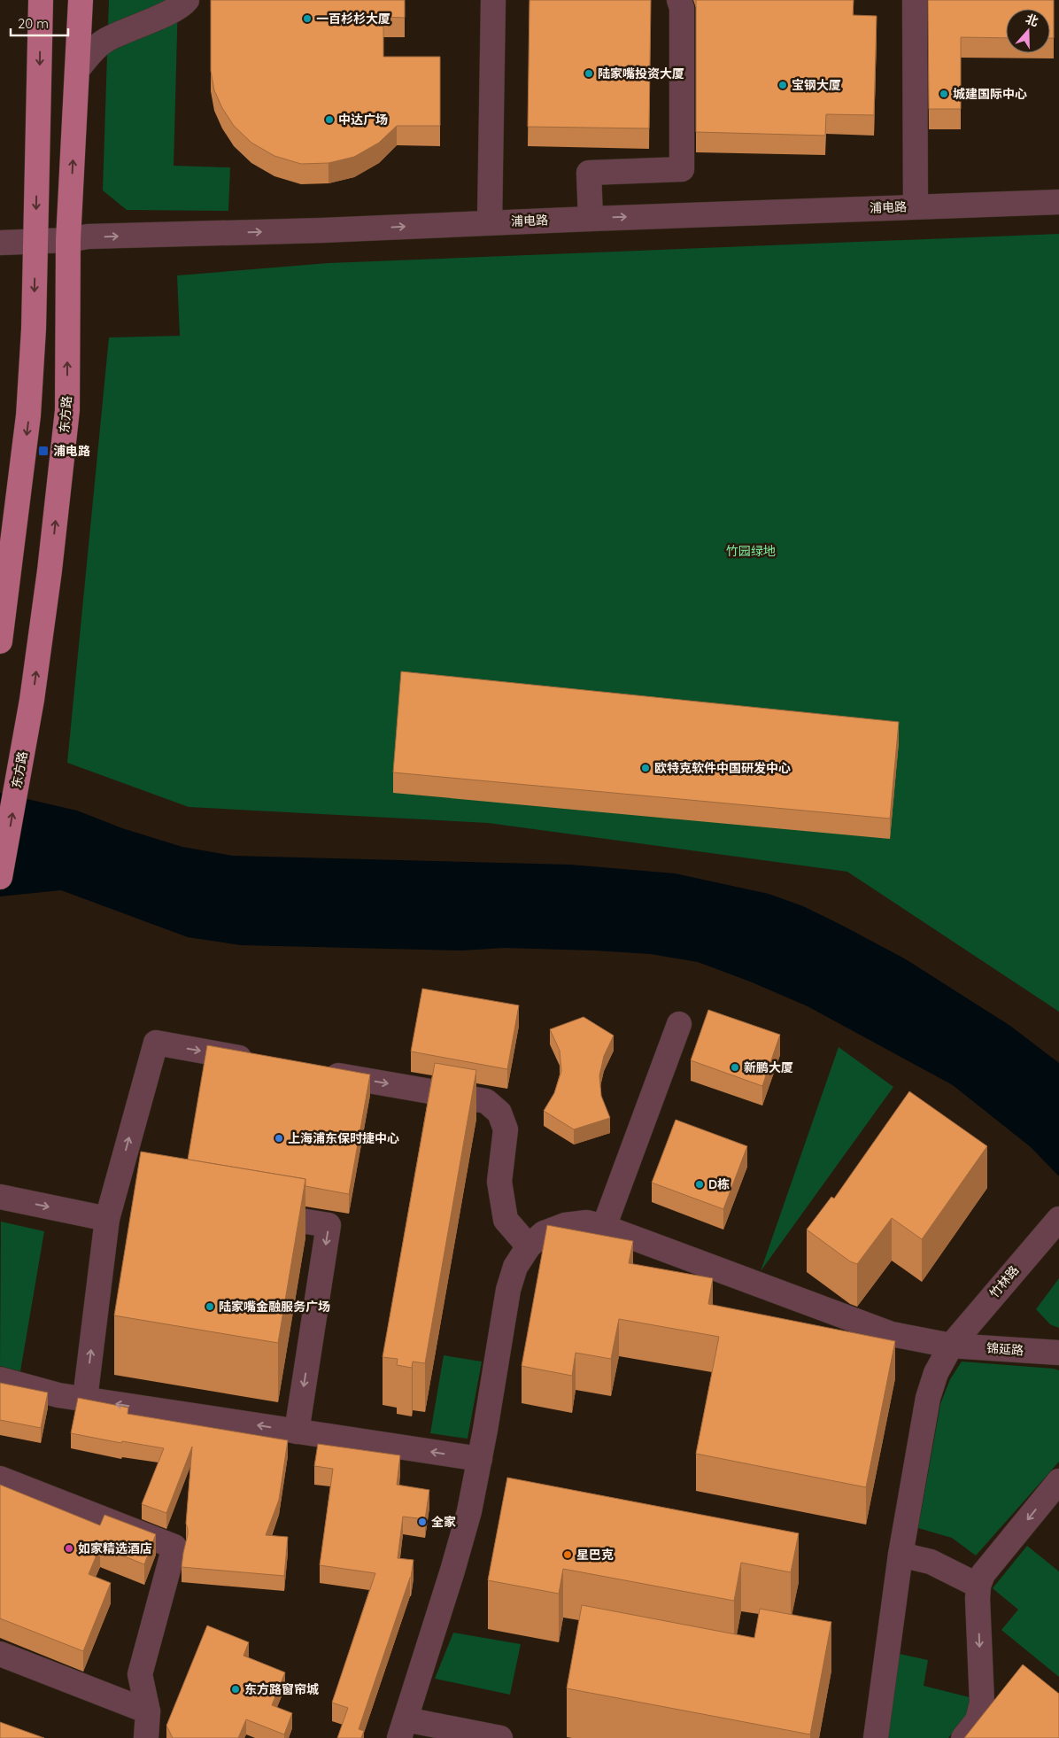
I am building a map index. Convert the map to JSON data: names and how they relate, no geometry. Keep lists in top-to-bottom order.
{
  "streets": {
    "main road": ["东方路"],
    "street": ["浦电路", "竹林路", "锦延路"]
  },
  "crossings": [
    ["浦电路", "东方路"],
    ["竹林路", "锦延路"]
  ],
  "one_way": ["浦电路"],
  "parks": ["竹园绿地"],
  "places": {
    "other": [
      "一百杉杉大厦",
      "陆家嘴投资大厦",
      "宝钢大厦",
      "城建国际中心",
      "中达广场",
      "欧特克软件中国研发中心",
      "新鹏大厦",
      "上海浦东保时捷中心",
      "D栋",
      "陆家嘴金融服务广场",
      "全家",
      "如家精选酒店",
      "星巴克",
      "东方路窗帘城"
    ],
    "transit": ["浦电路"]
  },
  "scale_bar": "20 m",
  "north": "top"
}
